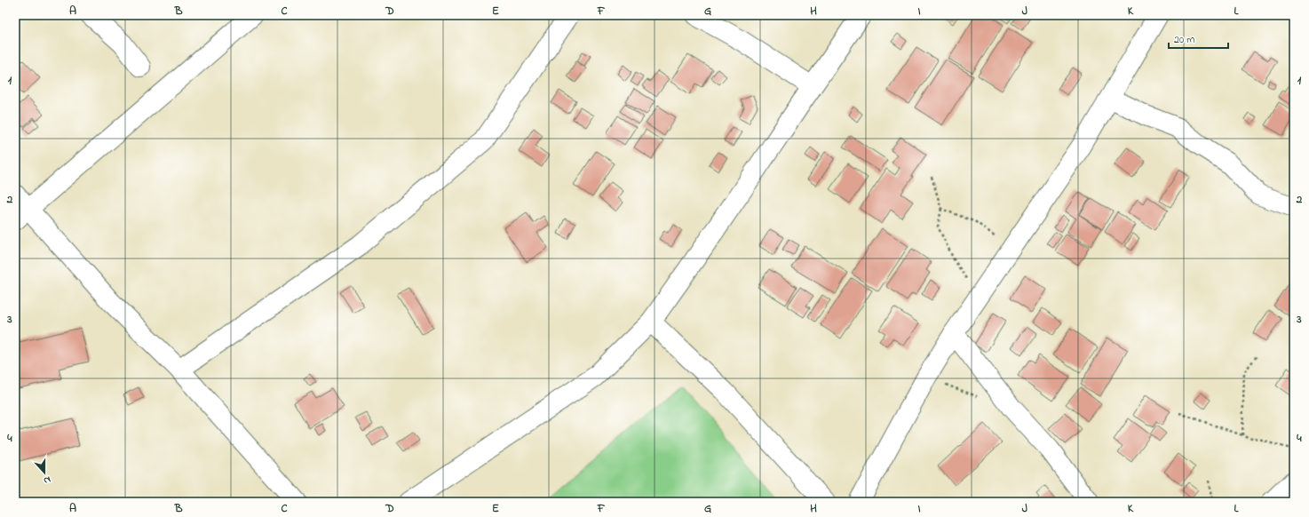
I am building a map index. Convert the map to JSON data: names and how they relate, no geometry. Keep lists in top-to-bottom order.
{
  "scale_bar": "20 m",
  "north": "bottom",
  "grid": {
    "columns": [
      "A",
      "B",
      "C",
      "D",
      "E",
      "F",
      "G",
      "H",
      "I",
      "J",
      "K",
      "L"
    ],
    "rows": [
      "1",
      "2",
      "3",
      "4"
    ]
  }
}
